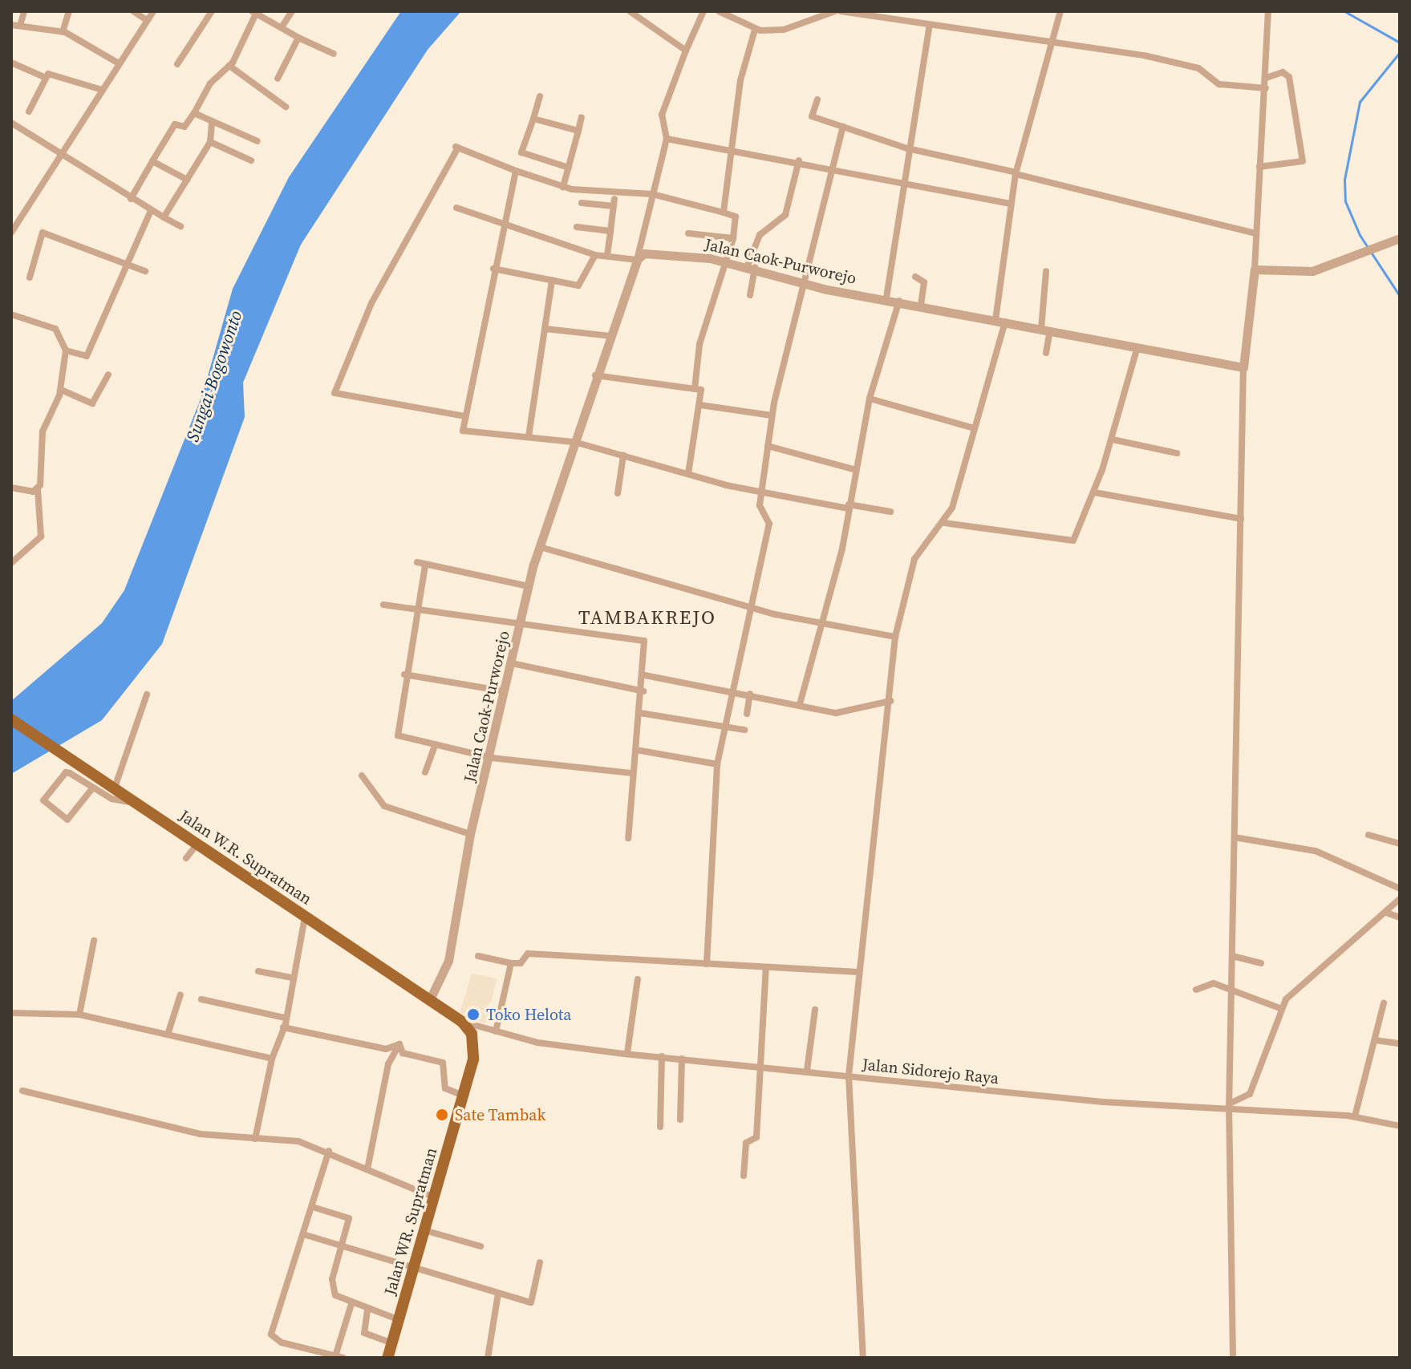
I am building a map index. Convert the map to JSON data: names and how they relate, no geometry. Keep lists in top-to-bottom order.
{
  "streets": {
    "main road": ["Jalan W.R. Supratman", "Jalan WR. Supratman"],
    "street": ["Jalan Caok-Purworejo", "Jalan Sidorejo Raya"]
  },
  "crossings": [
    ["Jalan Caok-Purworejo", "Jalan W.R. Supratman"],
    ["Jalan W.R. Supratman", "Jalan Sidorejo Raya"],
    ["Jalan W.R. Supratman", "Jalan WR. Supratman"],
    ["Jalan Sidorejo Raya", "Jalan WR. Supratman"]
  ],
  "districts": ["TAMBAKREJO"],
  "water": ["Sungai Bogowonto"],
  "places": ["Toko Helota", "Sate Tambak"]
}
